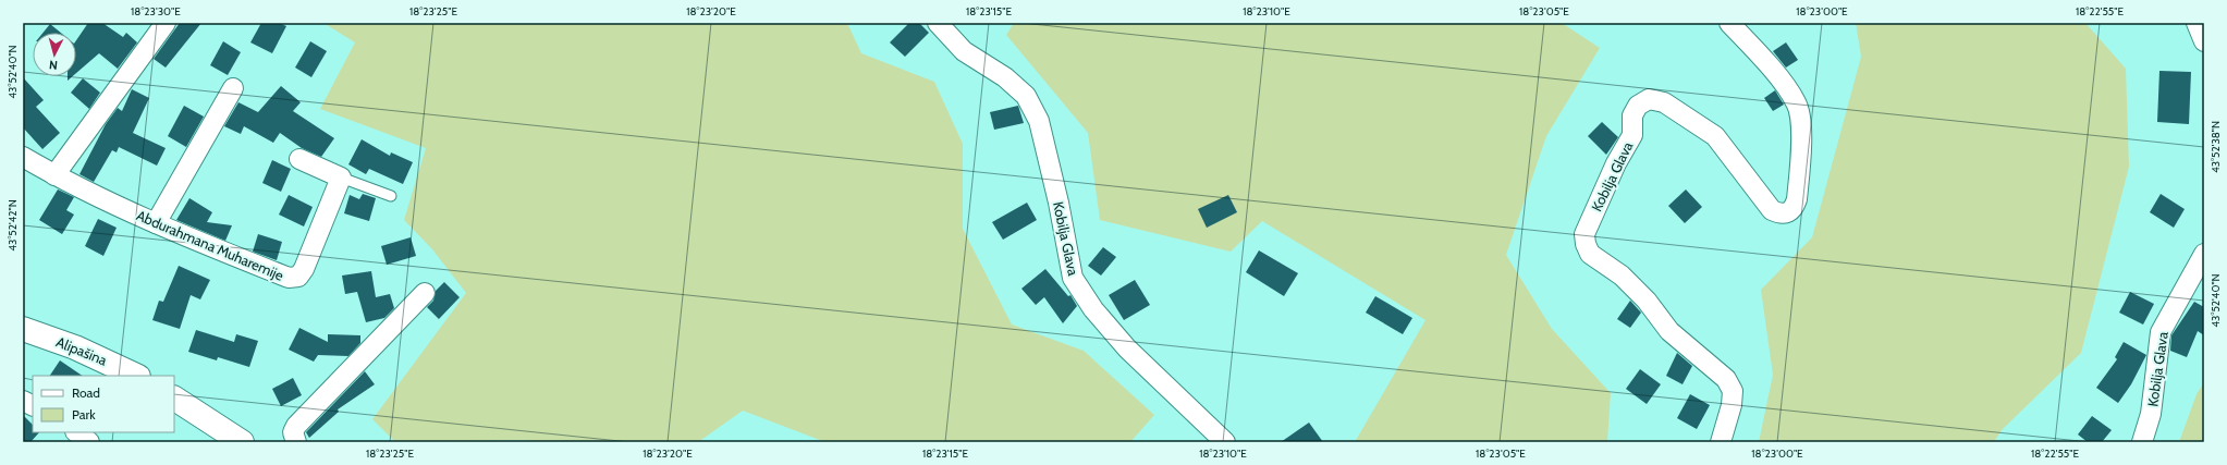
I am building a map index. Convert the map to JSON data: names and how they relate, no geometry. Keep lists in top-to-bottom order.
{
  "streets": {
    "main road": ["Alipašina"],
    "street": ["Kobilja Glava", "Abdurahmana Muharemije"]
  },
  "legend": ["Road", "Park"],
  "north": "bottom",
  "coordinates": [
    "18°23'30\"E",
    "18°23'25\"E",
    "18°23'20\"E",
    "18°23'15\"E",
    "18°23'10\"E",
    "18°23'05\"E",
    "18°23'00\"E",
    "18°22'55\"E",
    "43°52'40\"N",
    "43°52'38\"N",
    "43°52'42\"N"
  ]
}
